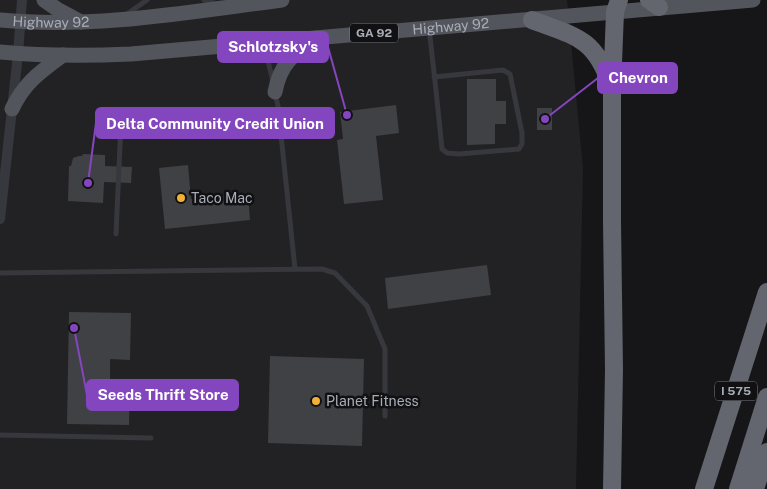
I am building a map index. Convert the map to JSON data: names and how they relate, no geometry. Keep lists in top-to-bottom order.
{
  "streets": {
    "highway": ["I 575"],
    "main road": ["Highway 92", "GA 92"]
  },
  "places": [
    "Schlotzsky's",
    "Chevron",
    "Delta Community Credit Union",
    "Taco Mac",
    "Seeds Thrift Store",
    "Planet Fitness"
  ]
}
